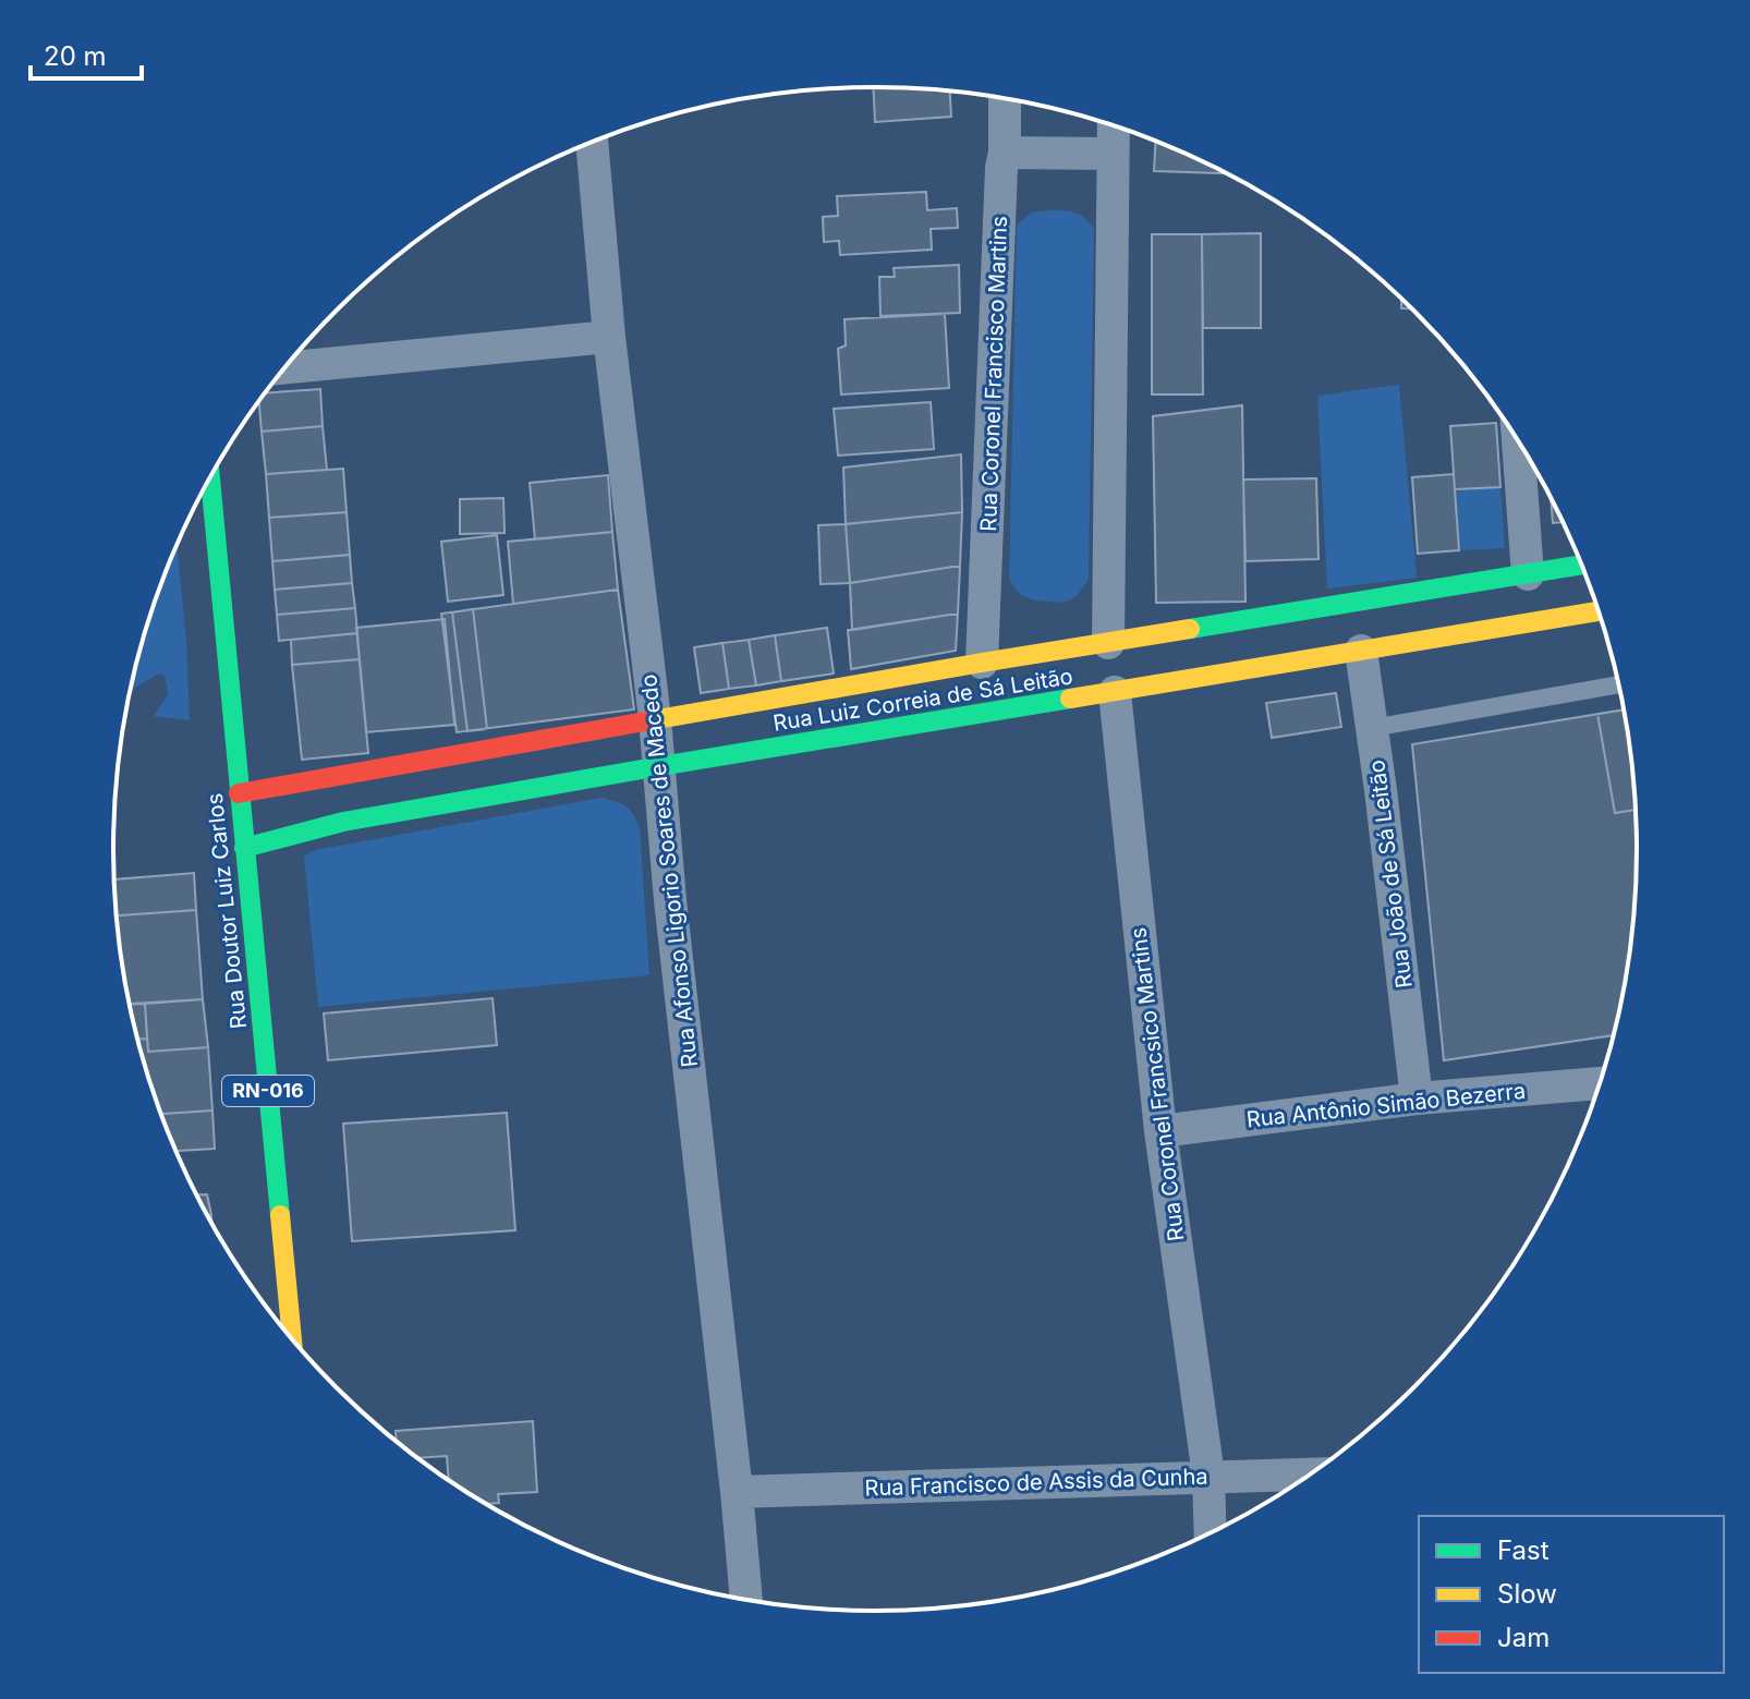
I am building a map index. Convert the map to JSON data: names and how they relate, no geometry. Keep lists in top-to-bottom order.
{
  "streets": {
    "main road": ["Rua Luiz Correia de Sá Leitão", "Rua Doutor Luiz Carlos", "RN-016"],
    "street": [
      "Rua Coronel Francisco Martins",
      "Rua Afonso Ligorio Soares de Macedo",
      "Rua João de Sá Leitão",
      "Rua Coronel Francsico Martins",
      "Rua Antônio Simão Bezerra",
      "Rua Francisco de Assis da Cunha"
    ]
  },
  "crossings": [
    ["Rua Coronel Francisco Martins", "Rua Luiz Correia de Sá Leitão"],
    ["Rua Luiz Correia de Sá Leitão", "Rua Afonso Ligorio Soares de Macedo"],
    ["Rua Luiz Correia de Sá Leitão", "Rua João de Sá Leitão"],
    ["Rua Luiz Correia de Sá Leitão", "Rua Doutor Luiz Carlos"],
    ["Rua Luiz Correia de Sá Leitão", "Rua Coronel Francsico Martins"],
    ["Rua Afonso Ligorio Soares de Macedo", "Rua Francisco de Assis da Cunha"],
    ["Rua João de Sá Leitão", "Rua Antônio Simão Bezerra"],
    ["Rua Coronel Francsico Martins", "Rua Antônio Simão Bezerra"],
    ["Rua Coronel Francsico Martins", "Rua Francisco de Assis da Cunha"]
  ],
  "legend": ["Fast", "Slow", "Jam"],
  "scale_bar": "20 m"
}
